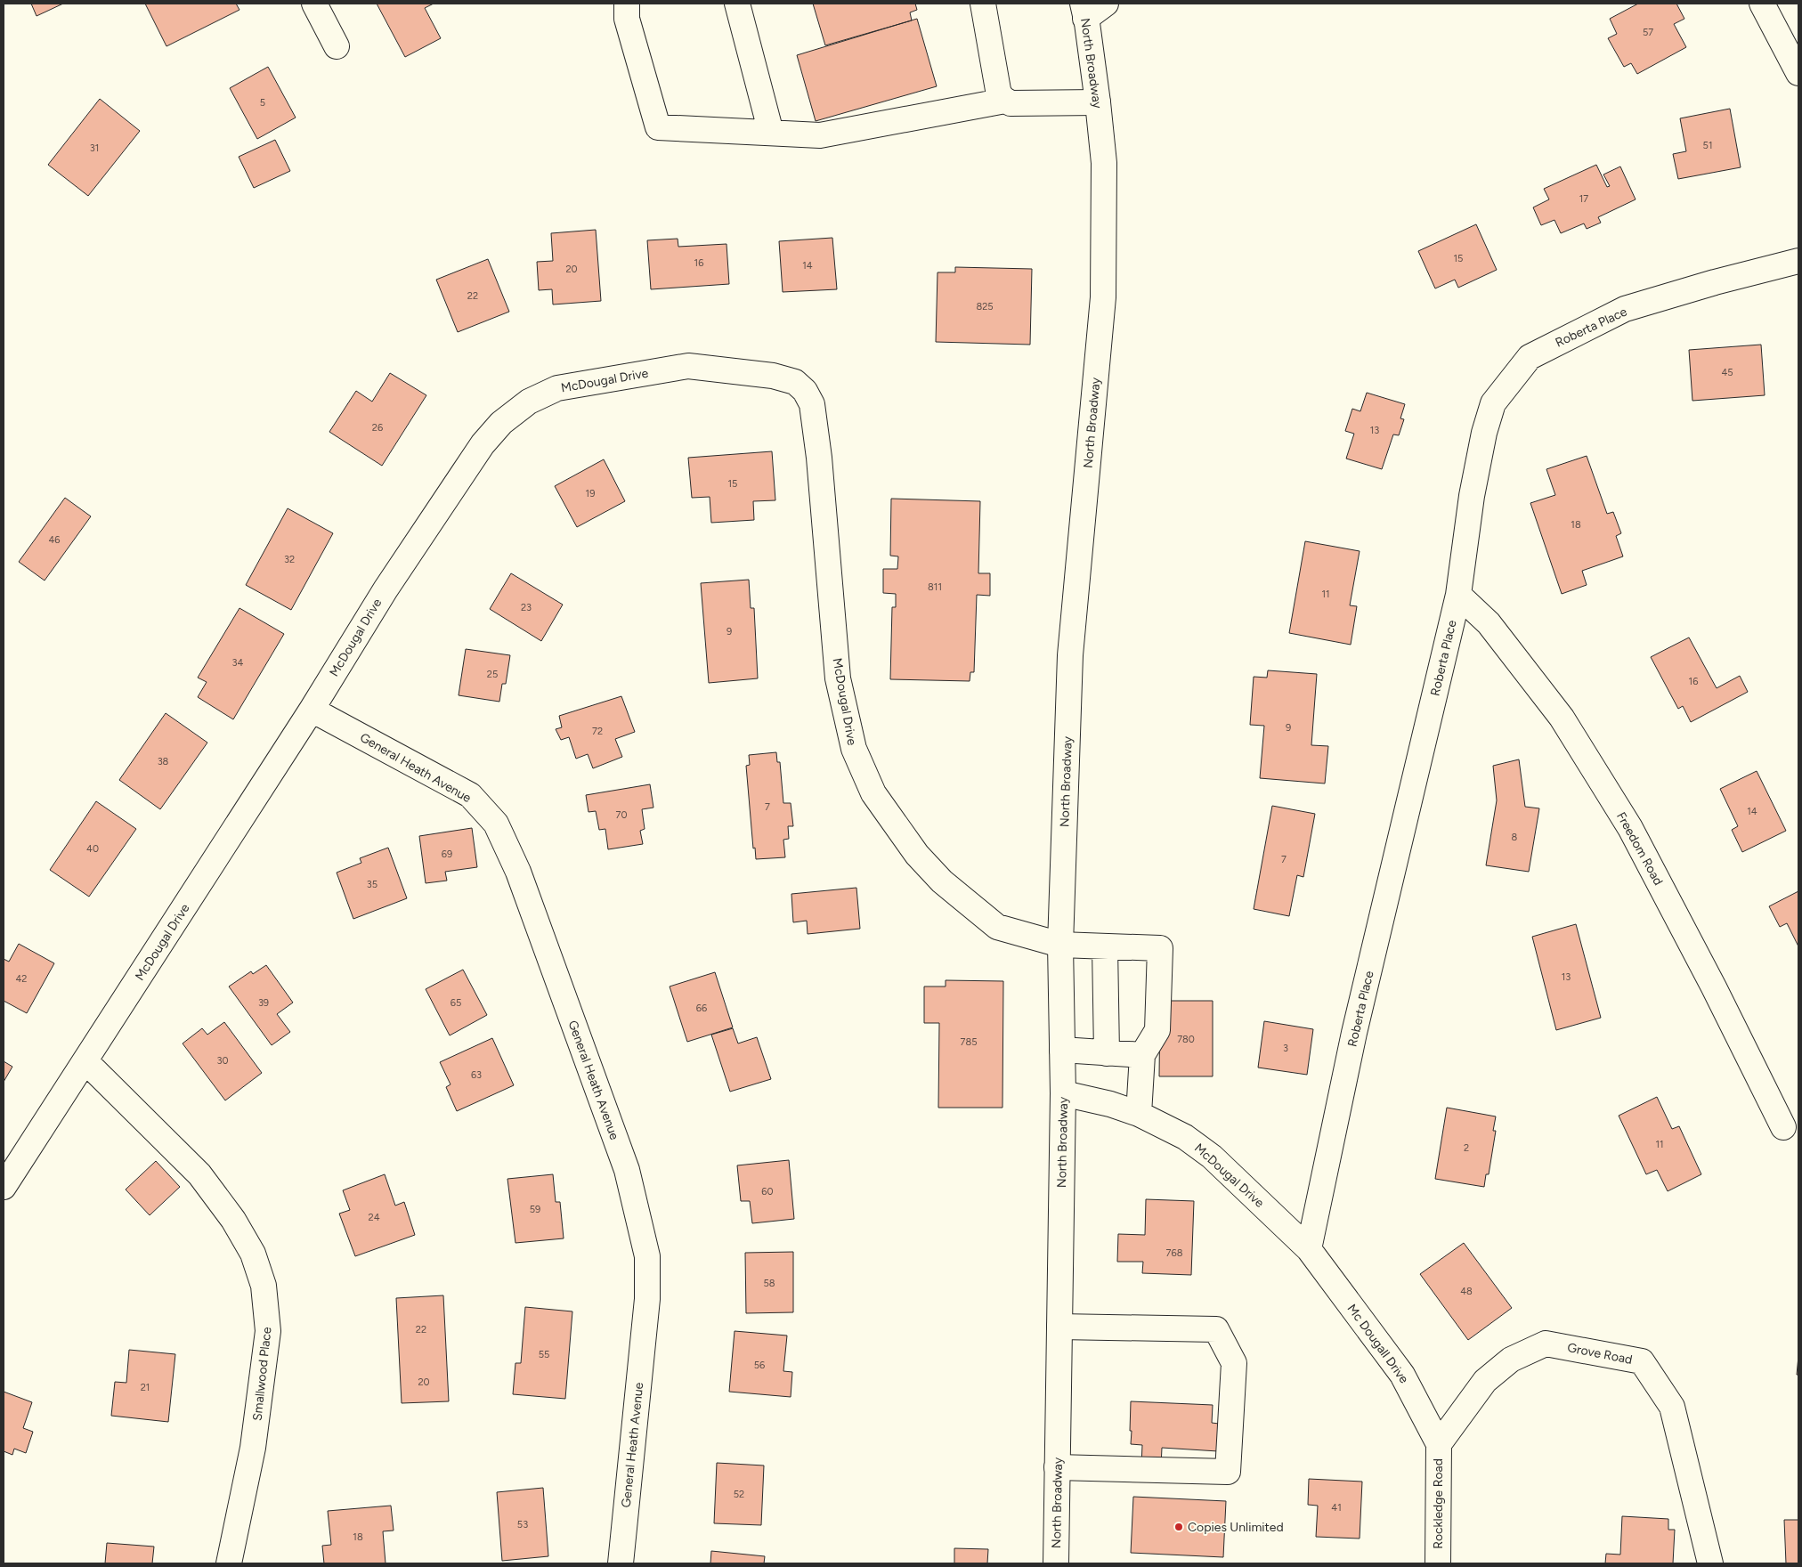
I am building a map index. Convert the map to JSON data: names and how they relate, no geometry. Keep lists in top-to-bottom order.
{
  "streets": {
    "street": [
      "North Broadway",
      "Roberta Place",
      "McDougal Drive",
      "General Heath Avenue",
      "Freedom Road",
      "Mc Dougall Drive",
      "Grove Road",
      "Smallwood Place",
      "Rockledge Road"
    ]
  },
  "crossings": [
    ["North Broadway", "McDougal Drive"],
    ["Roberta Place", "McDougal Drive"],
    ["Roberta Place", "Freedom Road"],
    ["Roberta Place", "Mc Dougall Drive"],
    ["McDougal Drive", "General Heath Avenue"],
    ["McDougal Drive", "Mc Dougall Drive"],
    ["McDougal Drive", "Smallwood Place"],
    ["Mc Dougall Drive", "Grove Road"],
    ["Mc Dougall Drive", "Rockledge Road"],
    ["Grove Road", "Rockledge Road"]
  ],
  "places": ["Copies Unlimited"],
  "house_numbers": [
    "57",
    "5",
    "51",
    "31",
    "17",
    "15",
    "16",
    "14",
    "20",
    "22",
    "825",
    "45",
    "26",
    "13",
    "15",
    "19",
    "18",
    "46",
    "32",
    "811",
    "11",
    "23",
    "9",
    "34",
    "25",
    "16",
    "9",
    "72",
    "38",
    "7",
    "14",
    "70",
    "8",
    "40",
    "69",
    "7",
    "35",
    "13",
    "42",
    "39",
    "65",
    "66",
    "780",
    "785",
    "3",
    "30",
    "63",
    "11",
    "2",
    "60",
    "59",
    "24",
    "768",
    "58",
    "48",
    "22",
    "55",
    "56",
    "20",
    "21",
    "52",
    "41",
    "53",
    "18"
  ]
}
